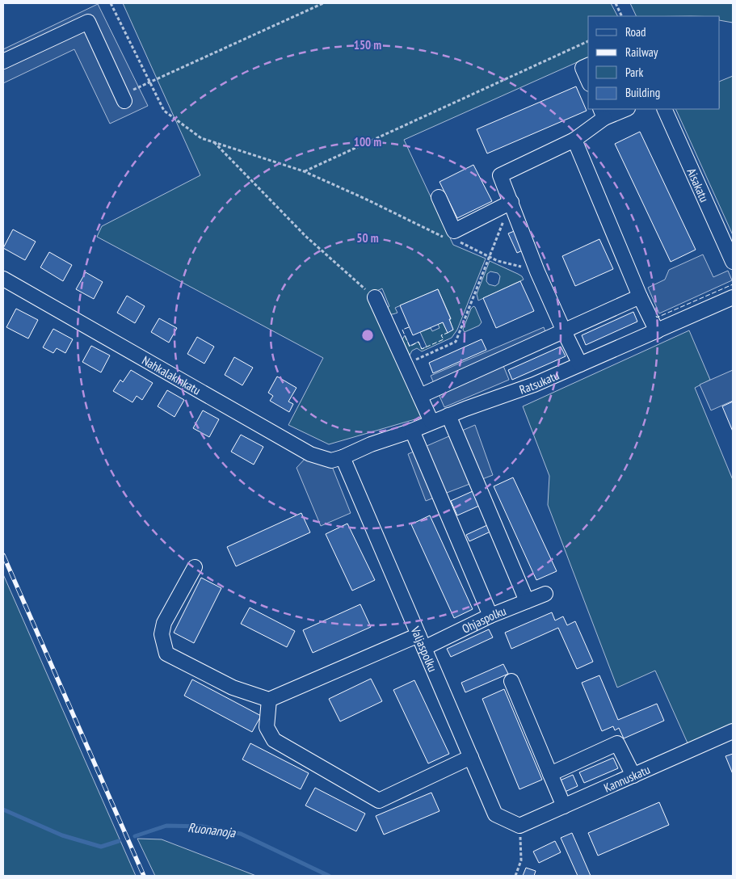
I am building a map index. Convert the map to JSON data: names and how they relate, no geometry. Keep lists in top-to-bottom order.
{
  "streets": {
    "street": [
      "Aisakatu",
      "Nahkalakinkatu",
      "Ratsukatu",
      "Ohjaspolku",
      "Valjaspolku",
      "Kannuskatu"
    ]
  },
  "crossings": [
    ["Nahkalakinkatu", "Ratsukatu"],
    ["Nahkalakinkatu", "Valjaspolku"],
    ["Ratsukatu", "Valjaspolku"],
    ["Ohjaspolku", "Valjaspolku"],
    ["Valjaspolku", "Kannuskatu"]
  ],
  "water": ["Ruonanoja"],
  "legend": [
    "Road",
    "Railway",
    "Park",
    "Building"
  ],
  "rings": ["150 m", "100 m", "50 m"]
}
